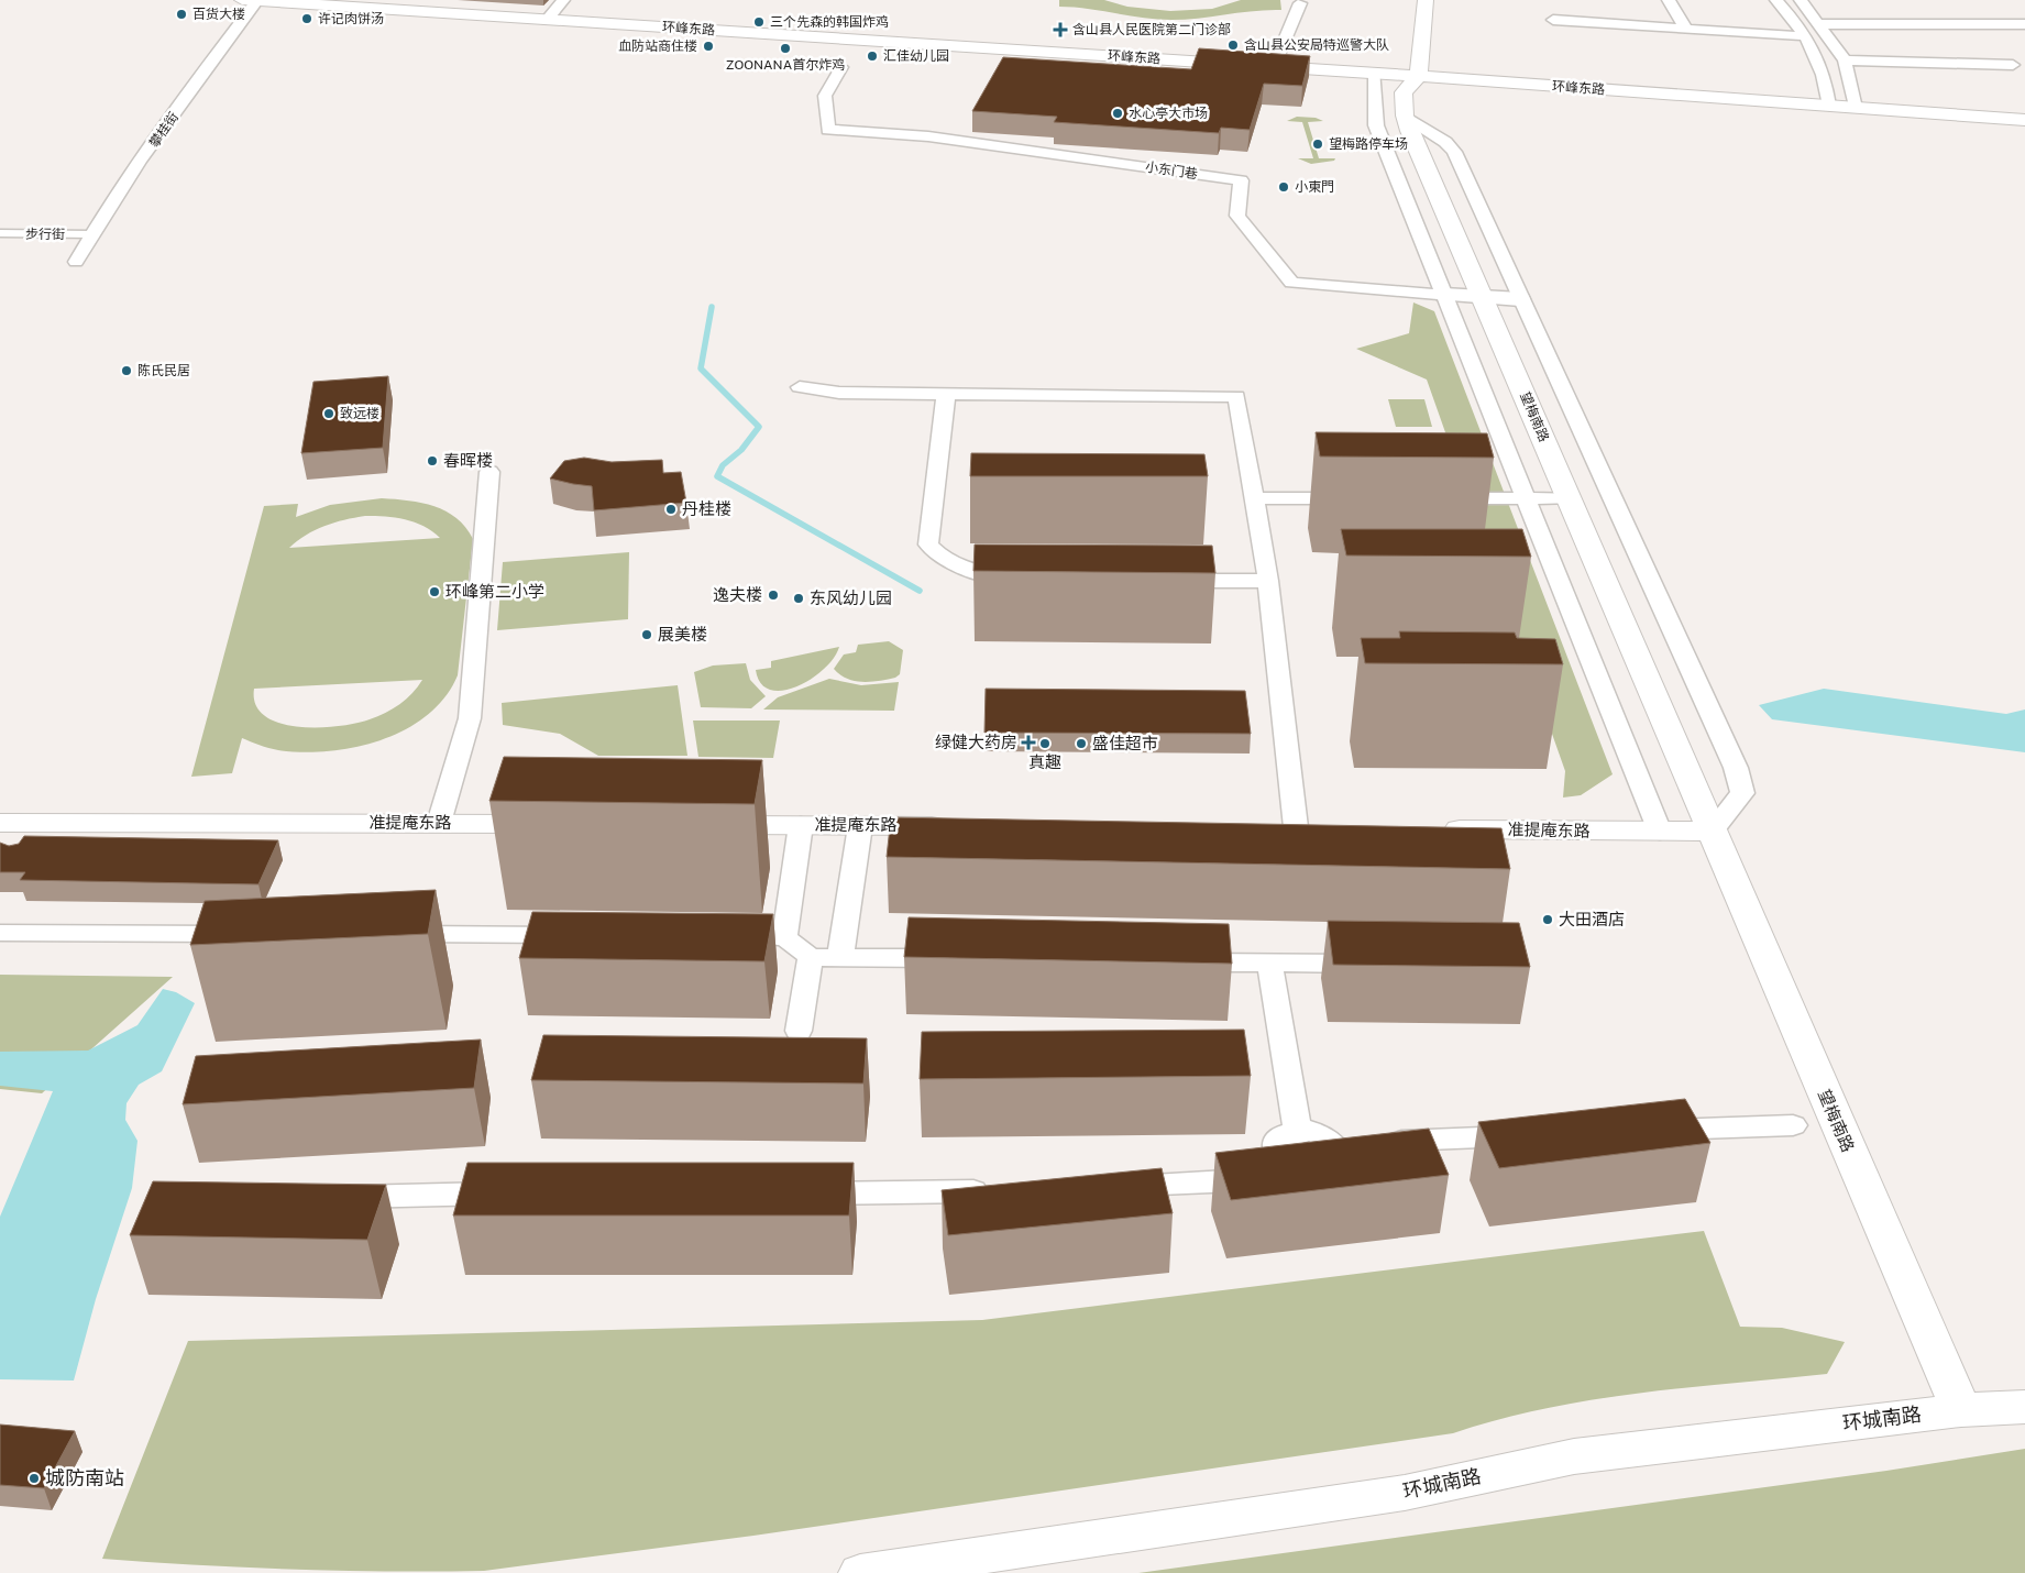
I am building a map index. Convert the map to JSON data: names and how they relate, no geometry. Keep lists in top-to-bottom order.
{
  "streets": {
    "main road": [
      "环峰东路",
      "望梅南路",
      "准提庵东路",
      "环城南路"
    ],
    "street": ["攀桂街", "小东门巷", "步行街"]
  },
  "crossings": [
    ["环峰东路", "攀桂街"],
    ["环峰东路", "望梅南路"],
    ["攀桂街", "步行街"],
    ["望梅南路", "准提庵东路"],
    ["望梅南路", "环城南路"]
  ],
  "places": {
    "other": [
      "百货大楼",
      "许记肉饼汤",
      "三个先森的韩国炸鸡",
      "含山县公安局特巡警大队",
      "血防站商住楼",
      "ZOONANA首尔炸鸡",
      "汇佳幼儿园",
      "水心亭大市场",
      "望梅路停车场",
      "小東門",
      "陈氏民居",
      "致远楼",
      "春晖楼",
      "丹桂楼",
      "环峰第二小学",
      "逸夫楼",
      "东风幼儿园",
      "展美楼",
      "真趣",
      "盛佳超市",
      "大田酒店",
      "城防南站"
    ],
    "health": ["含山县人民医院第二门诊部", "绿健大药房"]
  }
}
